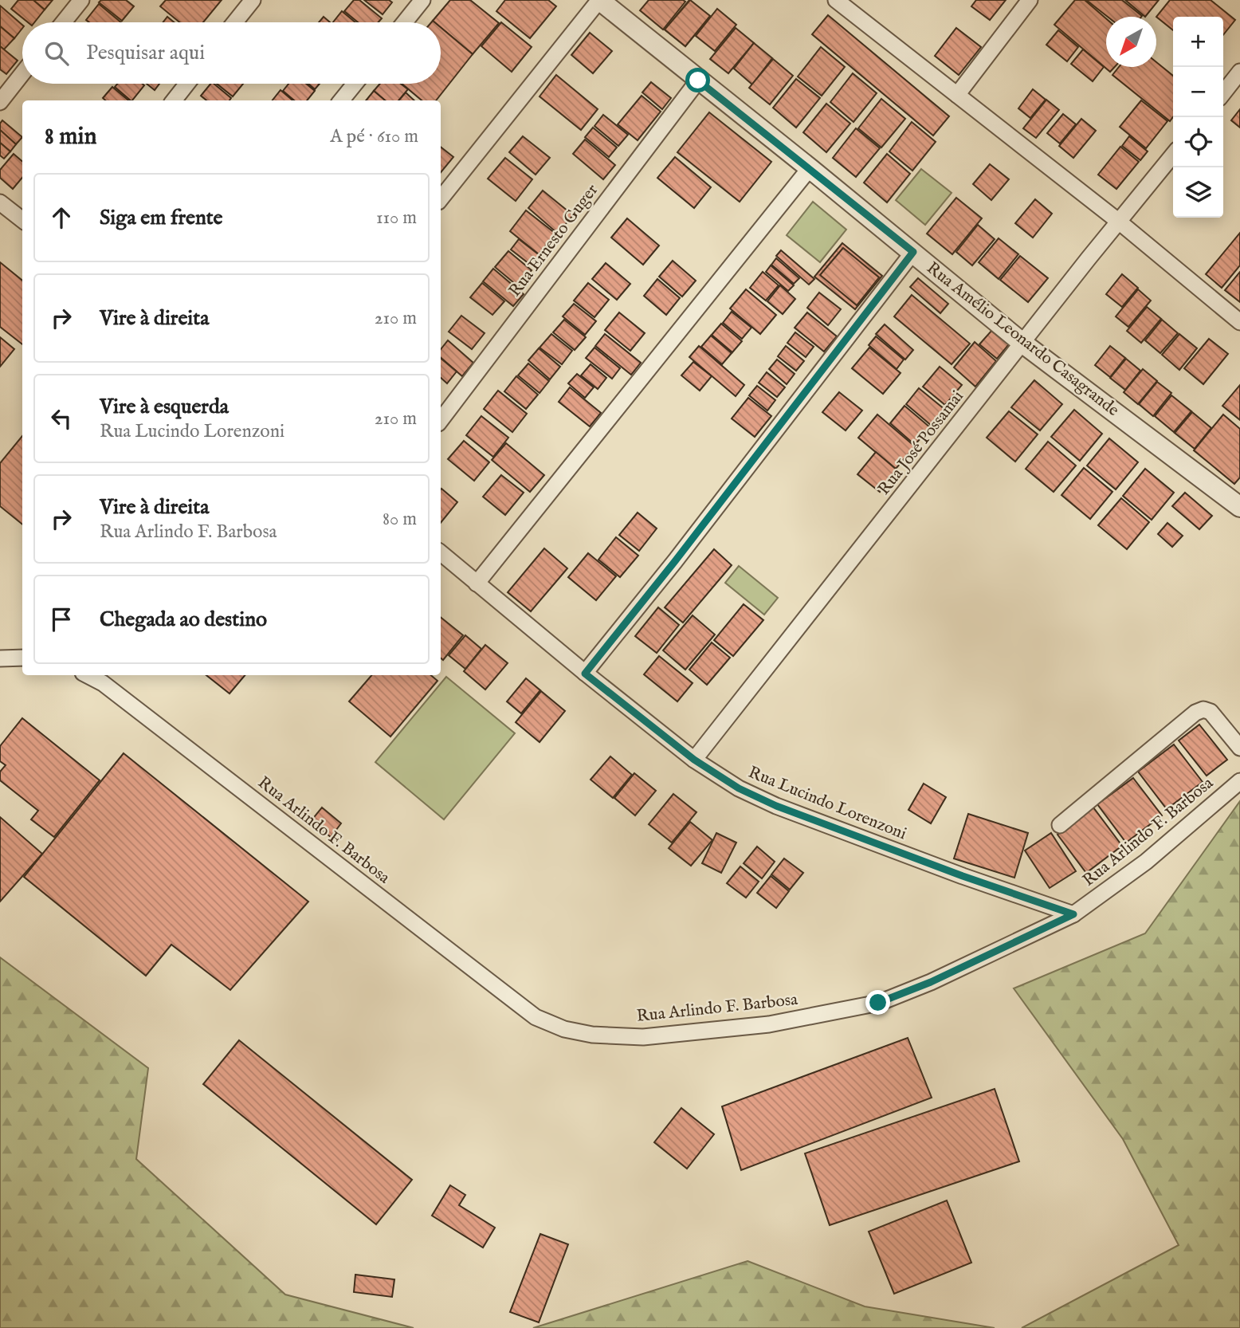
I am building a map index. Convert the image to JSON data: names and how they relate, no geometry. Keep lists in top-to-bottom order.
{
  "streets": {
    "street": [
      "Rua Ernesto Guger",
      "Rua Amélio Leonardo Casagrande",
      "Rua José Possamai",
      "Rua Lucindo Lorenzoni",
      "Rua Arlindo F. Barbosa"
    ]
  },
  "crossings": [
    ["Rua Ernesto Guger", "Rua Amélio Leonardo Casagrande"],
    ["Rua Amélio Leonardo Casagrande", "Rua José Possamai"],
    ["Rua José Possamai", "Rua Lucindo Lorenzoni"],
    ["Rua Lucindo Lorenzoni", "Rua Arlindo F. Barbosa"]
  ],
  "north": "bottom left",
  "page": {
    "map_buttons": ["+", "−"],
    "search": "Pesquisar aqui",
    "heading": ["8 min", "A pé · 610 m"],
    "list": [
      ["Siga em frente", "110 m"],
      ["Vire à direita", "210 m"],
      ["Vire à esquerda", "Rua Lucindo Lorenzoni", "210 m"],
      ["Vire à direita", "Rua Arlindo F. Barbosa", "80 m"],
      "Chegada ao destino"
    ]
  }
}
